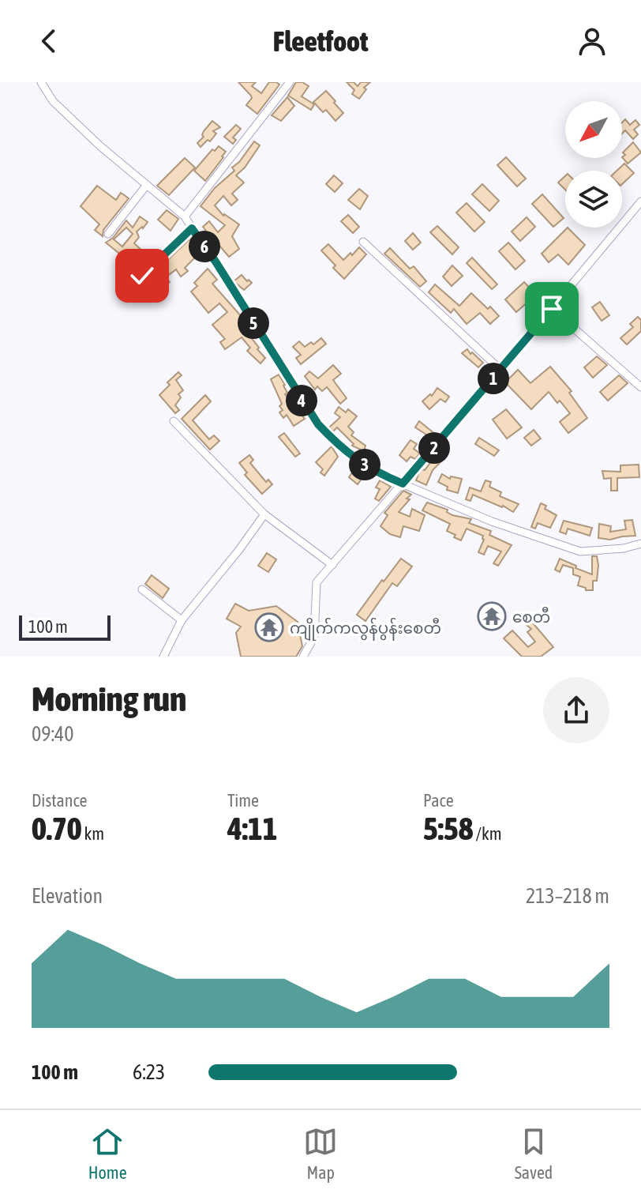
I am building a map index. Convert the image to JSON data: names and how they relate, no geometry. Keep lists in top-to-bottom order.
{
  "places": {
    "temple": ["စေတီ", "ကျိုက်ကလွန်ပွန်းစေတီ"]
  },
  "scale_bar": "100 m",
  "north": "bottom left",
  "page": {
    "header": "Fleetfoot",
    "pins": [
      "6",
      "5",
      "1",
      "4",
      "2",
      "3"
    ],
    "scale": "100 m",
    "heading": ["Morning run", "09:40"],
    "stats": [
      ["Distance", "0.70 km"],
      ["Time", "4:11"],
      ["Pace", "5:58 /km"]
    ],
    "chart": ["Elevation", "213–218 m"],
    "list": [
      {
        "name": "100 m",
        "note": "6:23"
      }
    ],
    "tabs": ["Home", "Map", "Saved"]
  }
}
